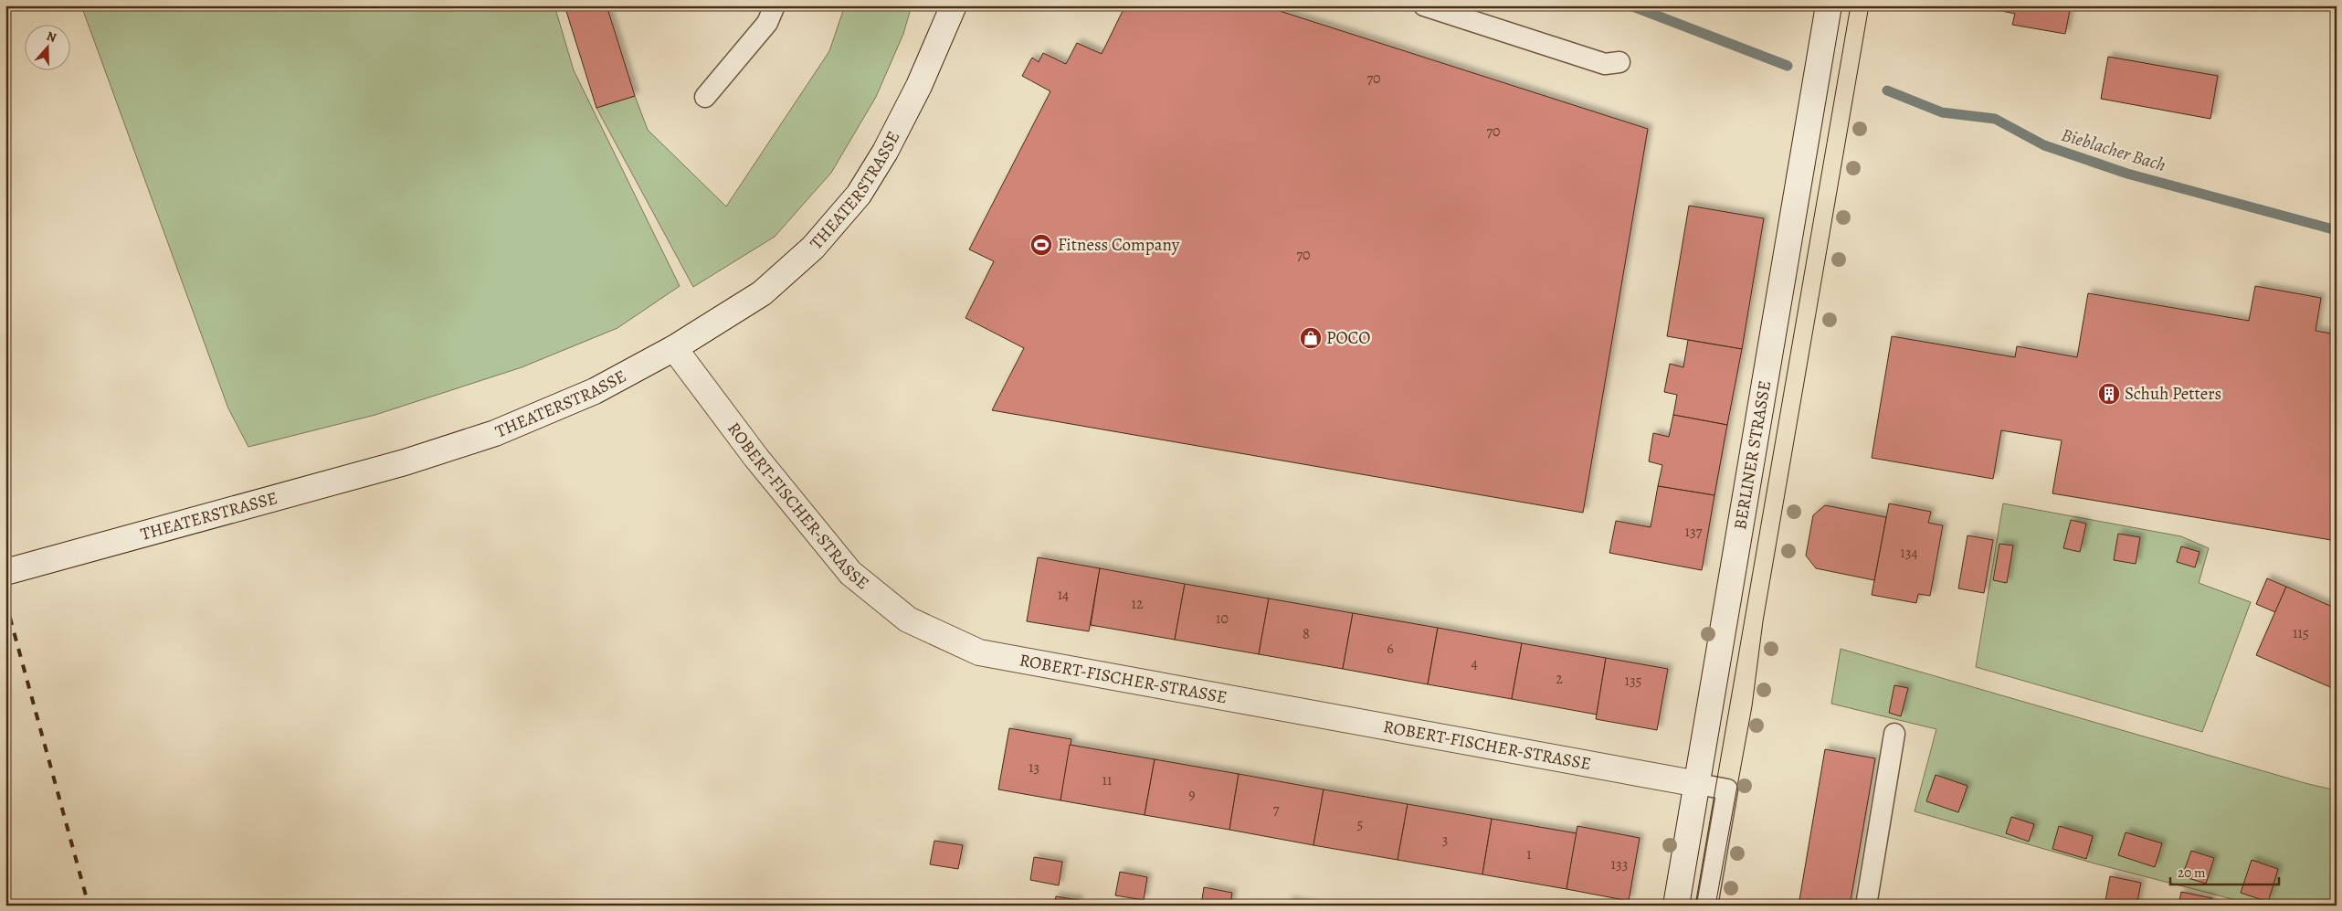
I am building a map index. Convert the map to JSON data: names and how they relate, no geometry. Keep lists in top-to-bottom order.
{
  "streets": {
    "main road": ["THEATERSTRASSE", "BERLINER STRASSE", "ROBERT-FISCHER-STRASSE"]
  },
  "crossings": [
    ["THEATERSTRASSE", "ROBERT-FISCHER-STRASSE"],
    ["BERLINER STRASSE", "ROBERT-FISCHER-STRASSE"]
  ],
  "water": ["Bieblacher Bach"],
  "places": {
    "sports": ["Fitness Company"],
    "shop": ["POCO"],
    "building": ["Schuh Petters"]
  },
  "house_numbers": [
    "70",
    "70",
    "70",
    "137",
    "134",
    "14",
    "12",
    "10",
    "115",
    "8",
    "6",
    "4",
    "2",
    "135",
    "13",
    "11",
    "9",
    "7",
    "5",
    "3",
    "1",
    "133"
  ],
  "scale_bar": "20 m",
  "north": "top"
}
